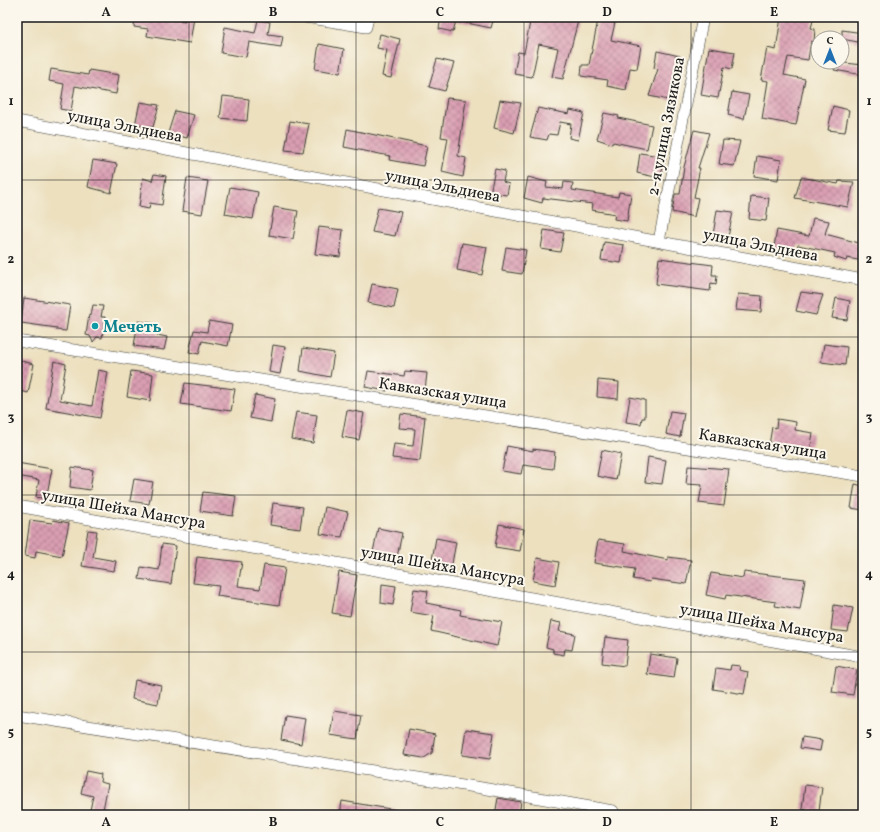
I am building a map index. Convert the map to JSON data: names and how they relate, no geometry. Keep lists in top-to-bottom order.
{
  "streets": {
    "street": [
      "улица Эльдиева",
      "2-я улица Зязикова",
      "Кавказская улица",
      "улица Шейха Мансура"
    ]
  },
  "crossings": [
    ["улица Эльдиева", "2-я улица Зязикова"]
  ],
  "places": ["Мечеть"],
  "north": "top",
  "grid": {
    "columns": [
      "A",
      "B",
      "C",
      "D",
      "E"
    ],
    "rows": [
      "1",
      "2",
      "3",
      "4",
      "5"
    ]
  }
}
